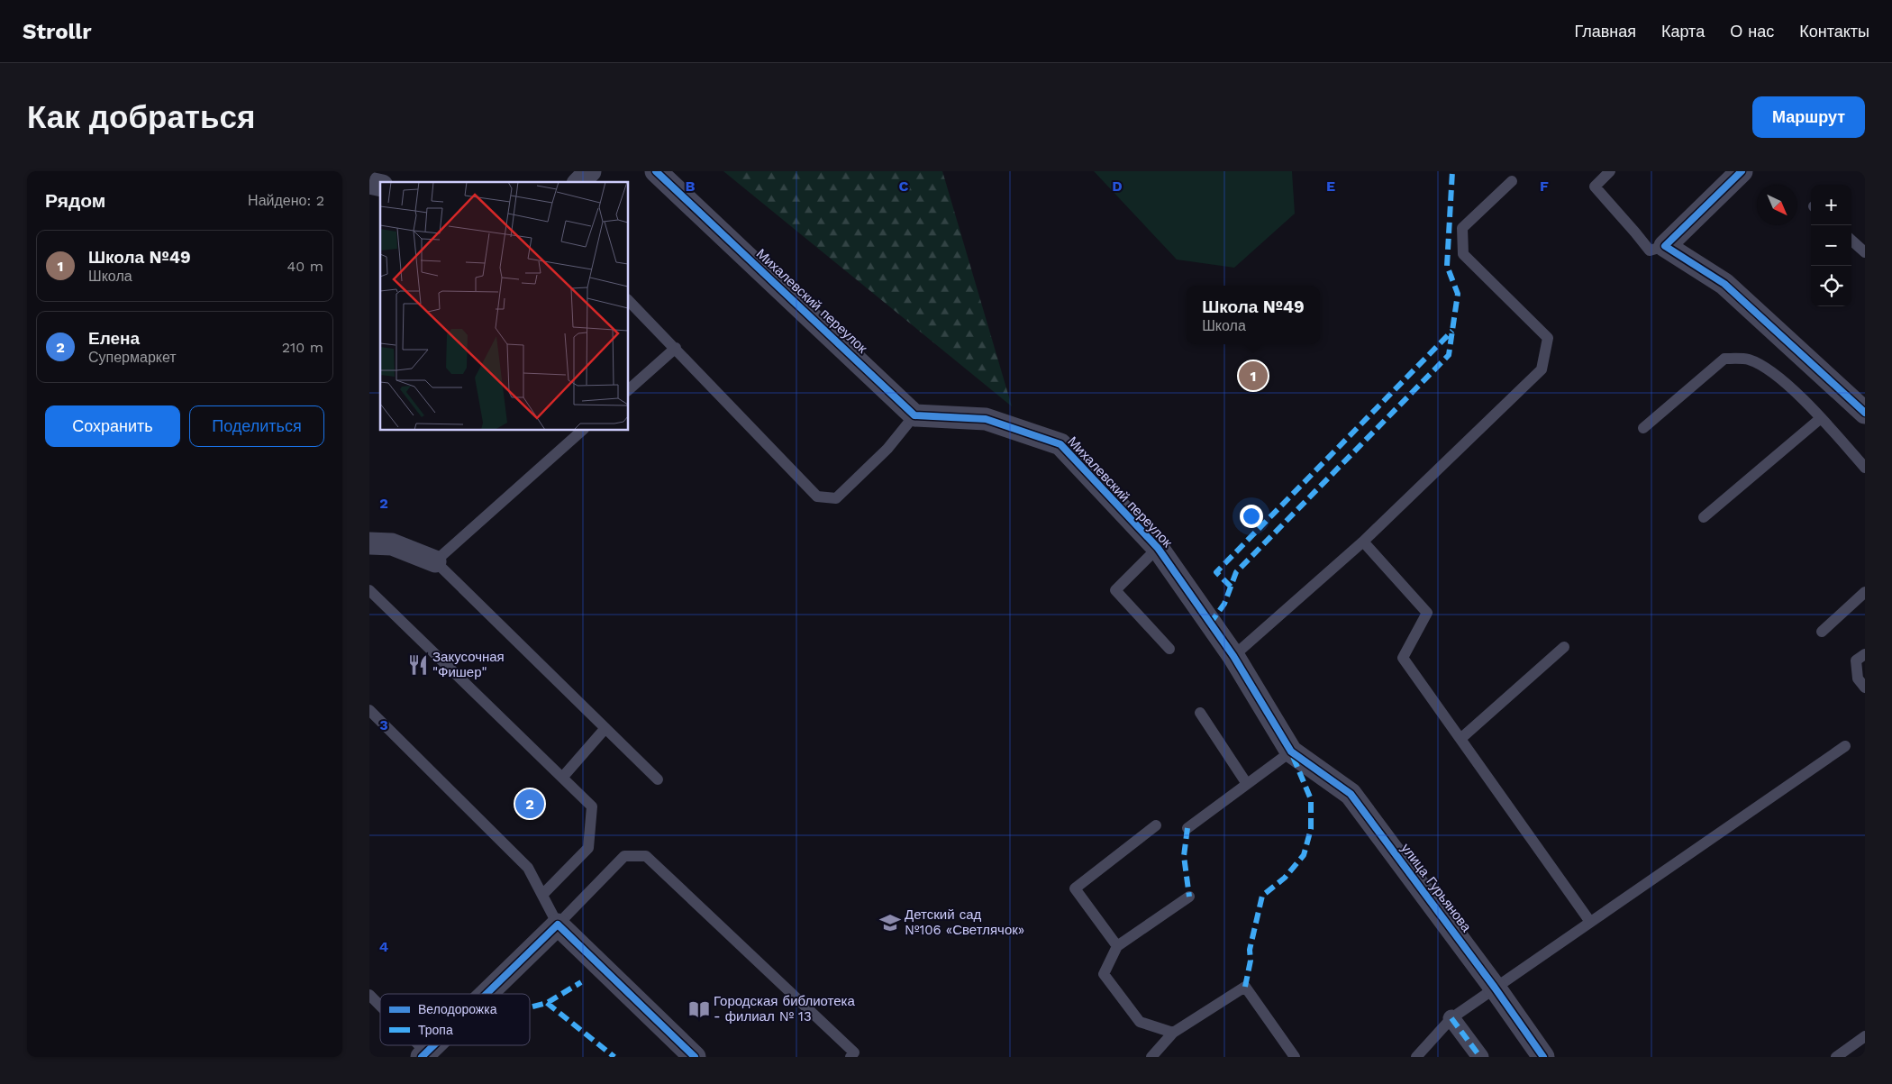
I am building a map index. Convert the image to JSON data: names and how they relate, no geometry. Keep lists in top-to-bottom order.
{
  "streets": {
    "street": ["Михалевский переулок", "улица Гурьянова"]
  },
  "crossings": [
    ["Михалевский переулок", "улица Гурьянова"]
  ],
  "places": {
    "restaurant": ["Закусочная \"Фишер\""],
    "school or university": ["Детский сад №106 «Светлячок»"],
    "library": ["Городская библиотека - филиал № 13"]
  },
  "legend": ["Велодорожка", "Тропа"],
  "north": "bottom right",
  "page": {
    "header": "Strollr",
    "nav": [
      "Главная",
      "Карта",
      "О нас",
      "Контакты"
    ],
    "buttons": [
      "Маршрут",
      ["Сохранить", "Поделиться"]
    ],
    "title": "Как добраться",
    "heading": ["Рядом", "Найдено: 2"],
    "map_buttons": ["+", "−"],
    "list": [
      {
        "mark": "1",
        "name": "Школа №49",
        "note": "Школа",
        "value": "40 m"
      },
      {
        "mark": "2",
        "name": "Елена",
        "note": "Супермаркет",
        "value": "210 m"
      }
    ],
    "popup": ["Школа №49", "Школа"],
    "pins": ["1", "2"]
  },
  "grid": {
    "columns": [
      "B",
      "C",
      "D",
      "E",
      "F"
    ],
    "rows": ["2", "3", "4"]
  }
}
